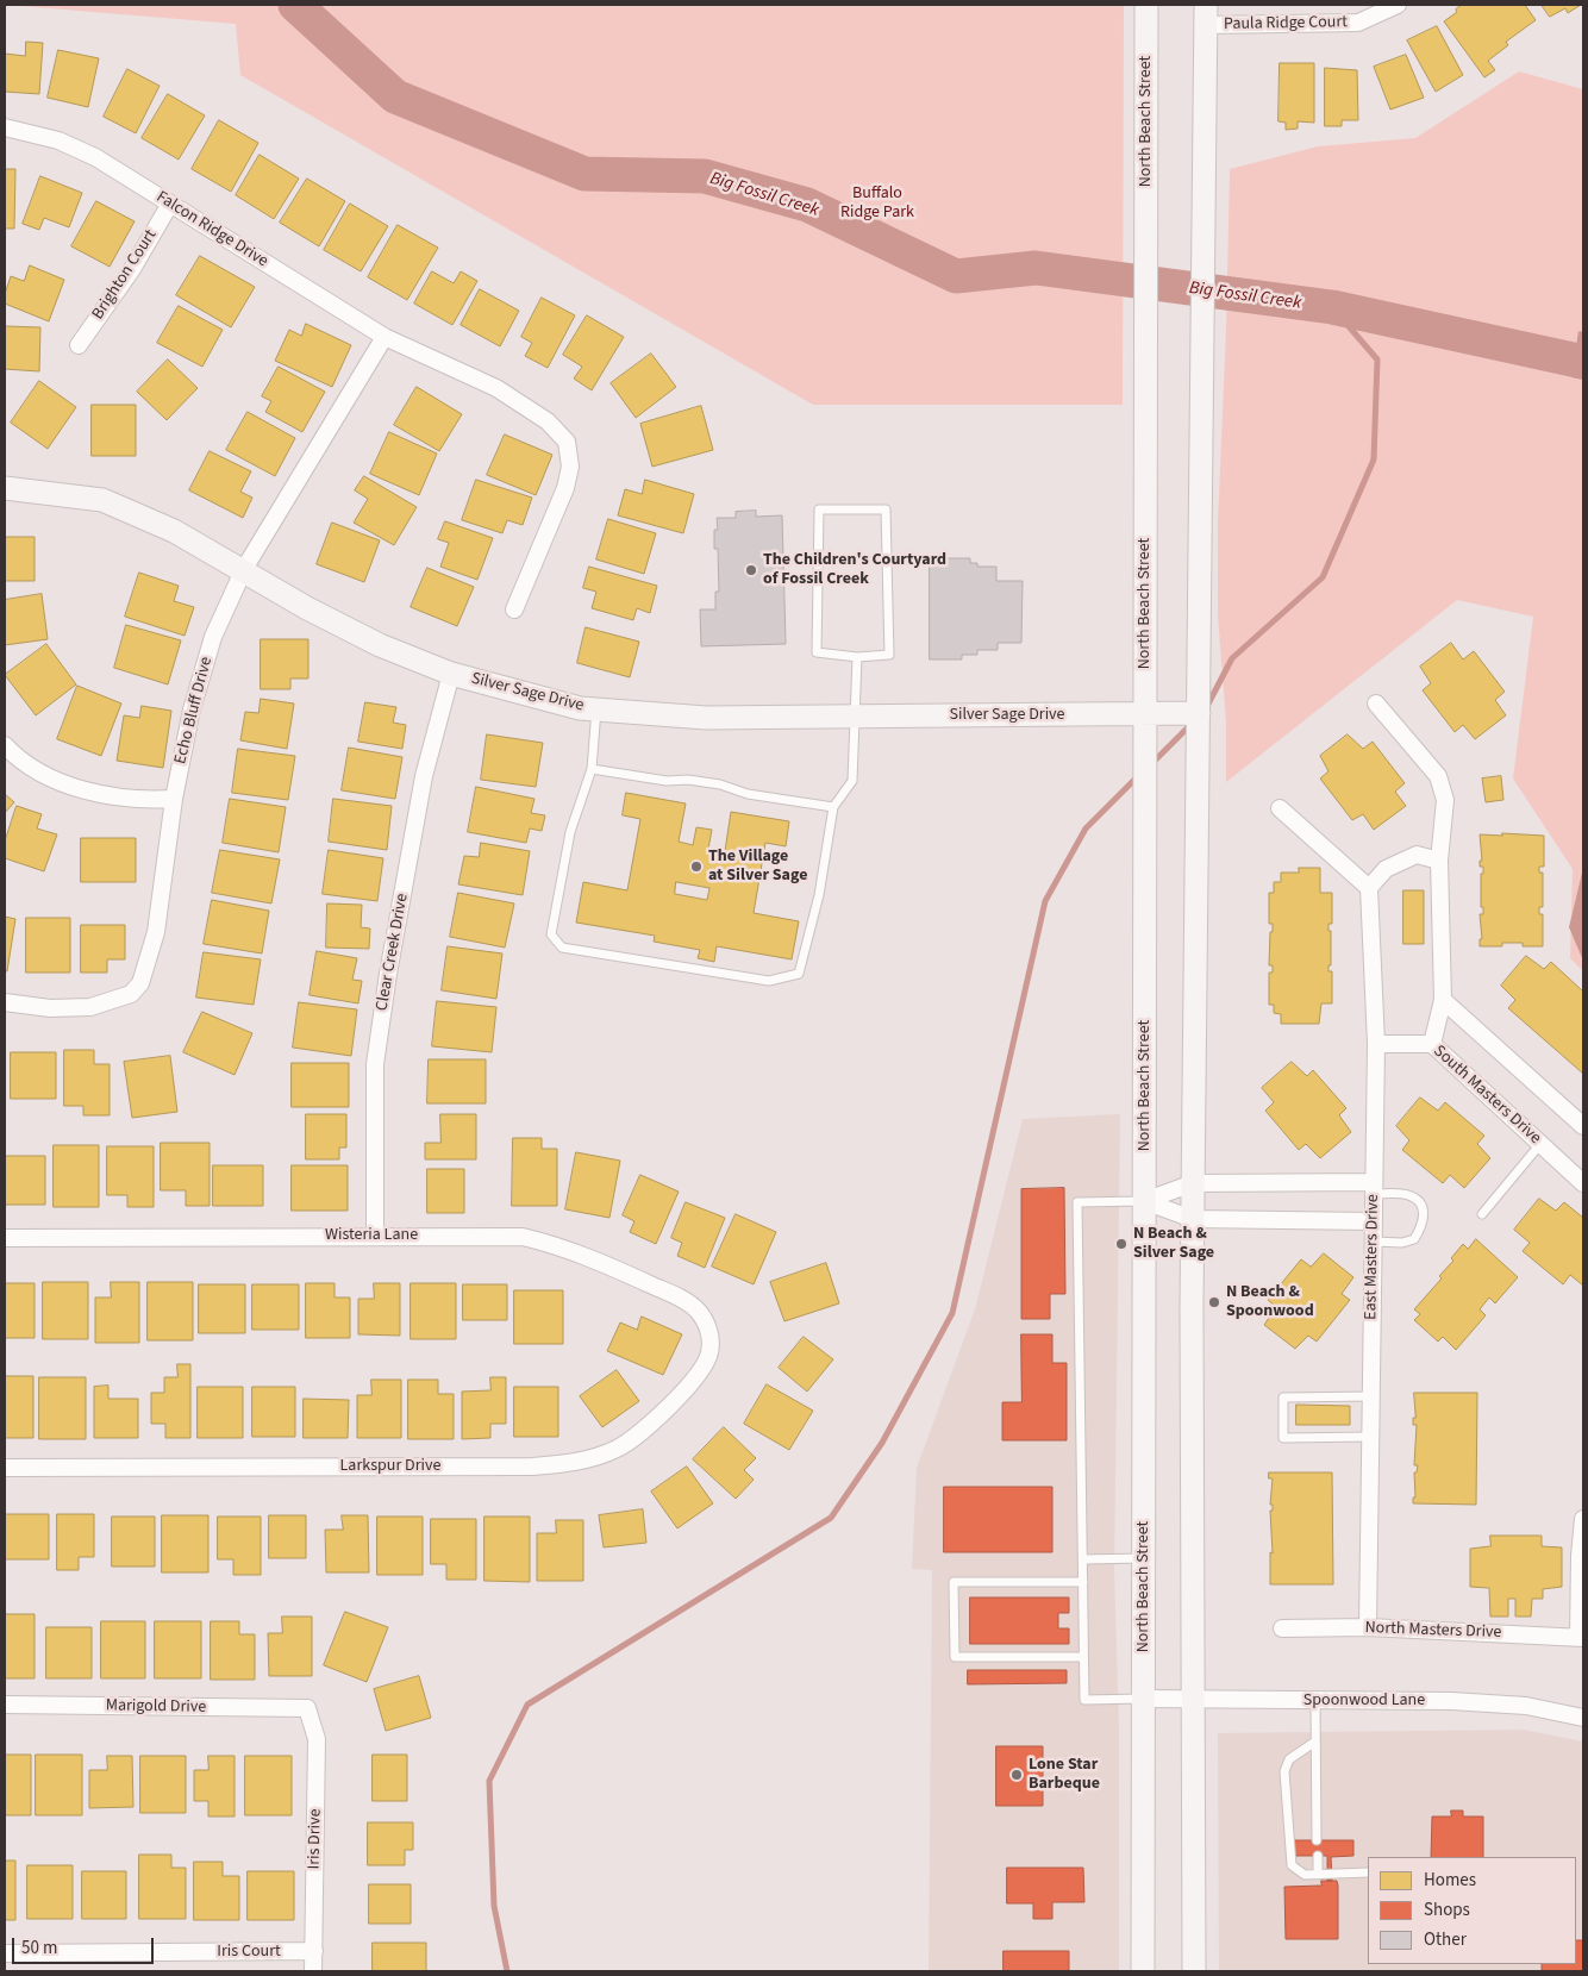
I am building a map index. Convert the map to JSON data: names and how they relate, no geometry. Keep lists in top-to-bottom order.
{
  "streets": {
    "main road": ["North Beach Street", "Silver Sage Drive"],
    "street": [
      "Paula Ridge Court",
      "Falcon Ridge Drive",
      "Brighton Court",
      "Echo Bluff Drive",
      "Clear Creek Drive",
      "South Masters Drive",
      "Wisteria Lane",
      "East Masters Drive",
      "Larkspur Drive",
      "North Masters Drive",
      "Spoonwood Lane",
      "Marigold Drive",
      "Iris Drive",
      "Iris Court"
    ]
  },
  "crossings": [
    ["North Beach Street", "Silver Sage Drive"],
    ["North Beach Street", "Spoonwood Lane"],
    ["Falcon Ridge Drive", "Brighton Court"],
    ["Falcon Ridge Drive", "Echo Bluff Drive"],
    ["Silver Sage Drive", "Echo Bluff Drive"],
    ["Silver Sage Drive", "Clear Creek Drive"],
    ["Clear Creek Drive", "Wisteria Lane"],
    ["South Masters Drive", "East Masters Drive"],
    ["Wisteria Lane", "Larkspur Drive"],
    ["East Masters Drive", "North Masters Drive"],
    ["Marigold Drive", "Iris Drive"],
    ["Iris Drive", "Iris Court"]
  ],
  "water": ["Big Fossil Creek"],
  "parks": ["Buffalo Ridge Park"],
  "places": [
    "The Children's Courtyard of Fossil Creek",
    "The Village at Silver Sage",
    "N Beach & Silver Sage",
    "N Beach & Spoonwood",
    "Lone Star Barbeque"
  ],
  "legend": ["Homes", "Shops", "Other"],
  "scale_bar": "50 m"
}
